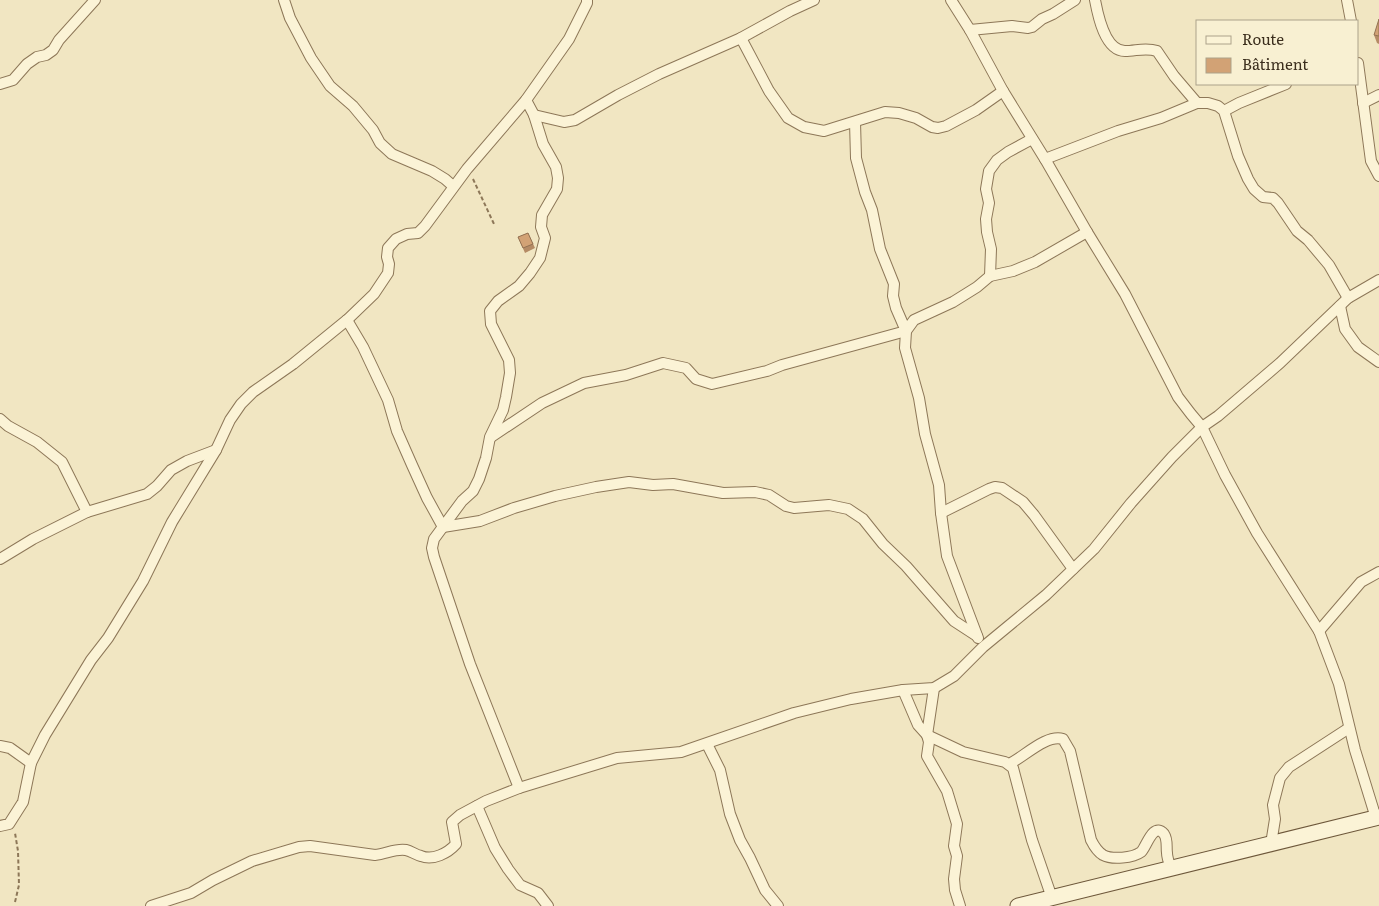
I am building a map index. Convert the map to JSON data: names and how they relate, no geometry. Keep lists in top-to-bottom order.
{
  "legend": ["Route", "Bâtiment"]
}
